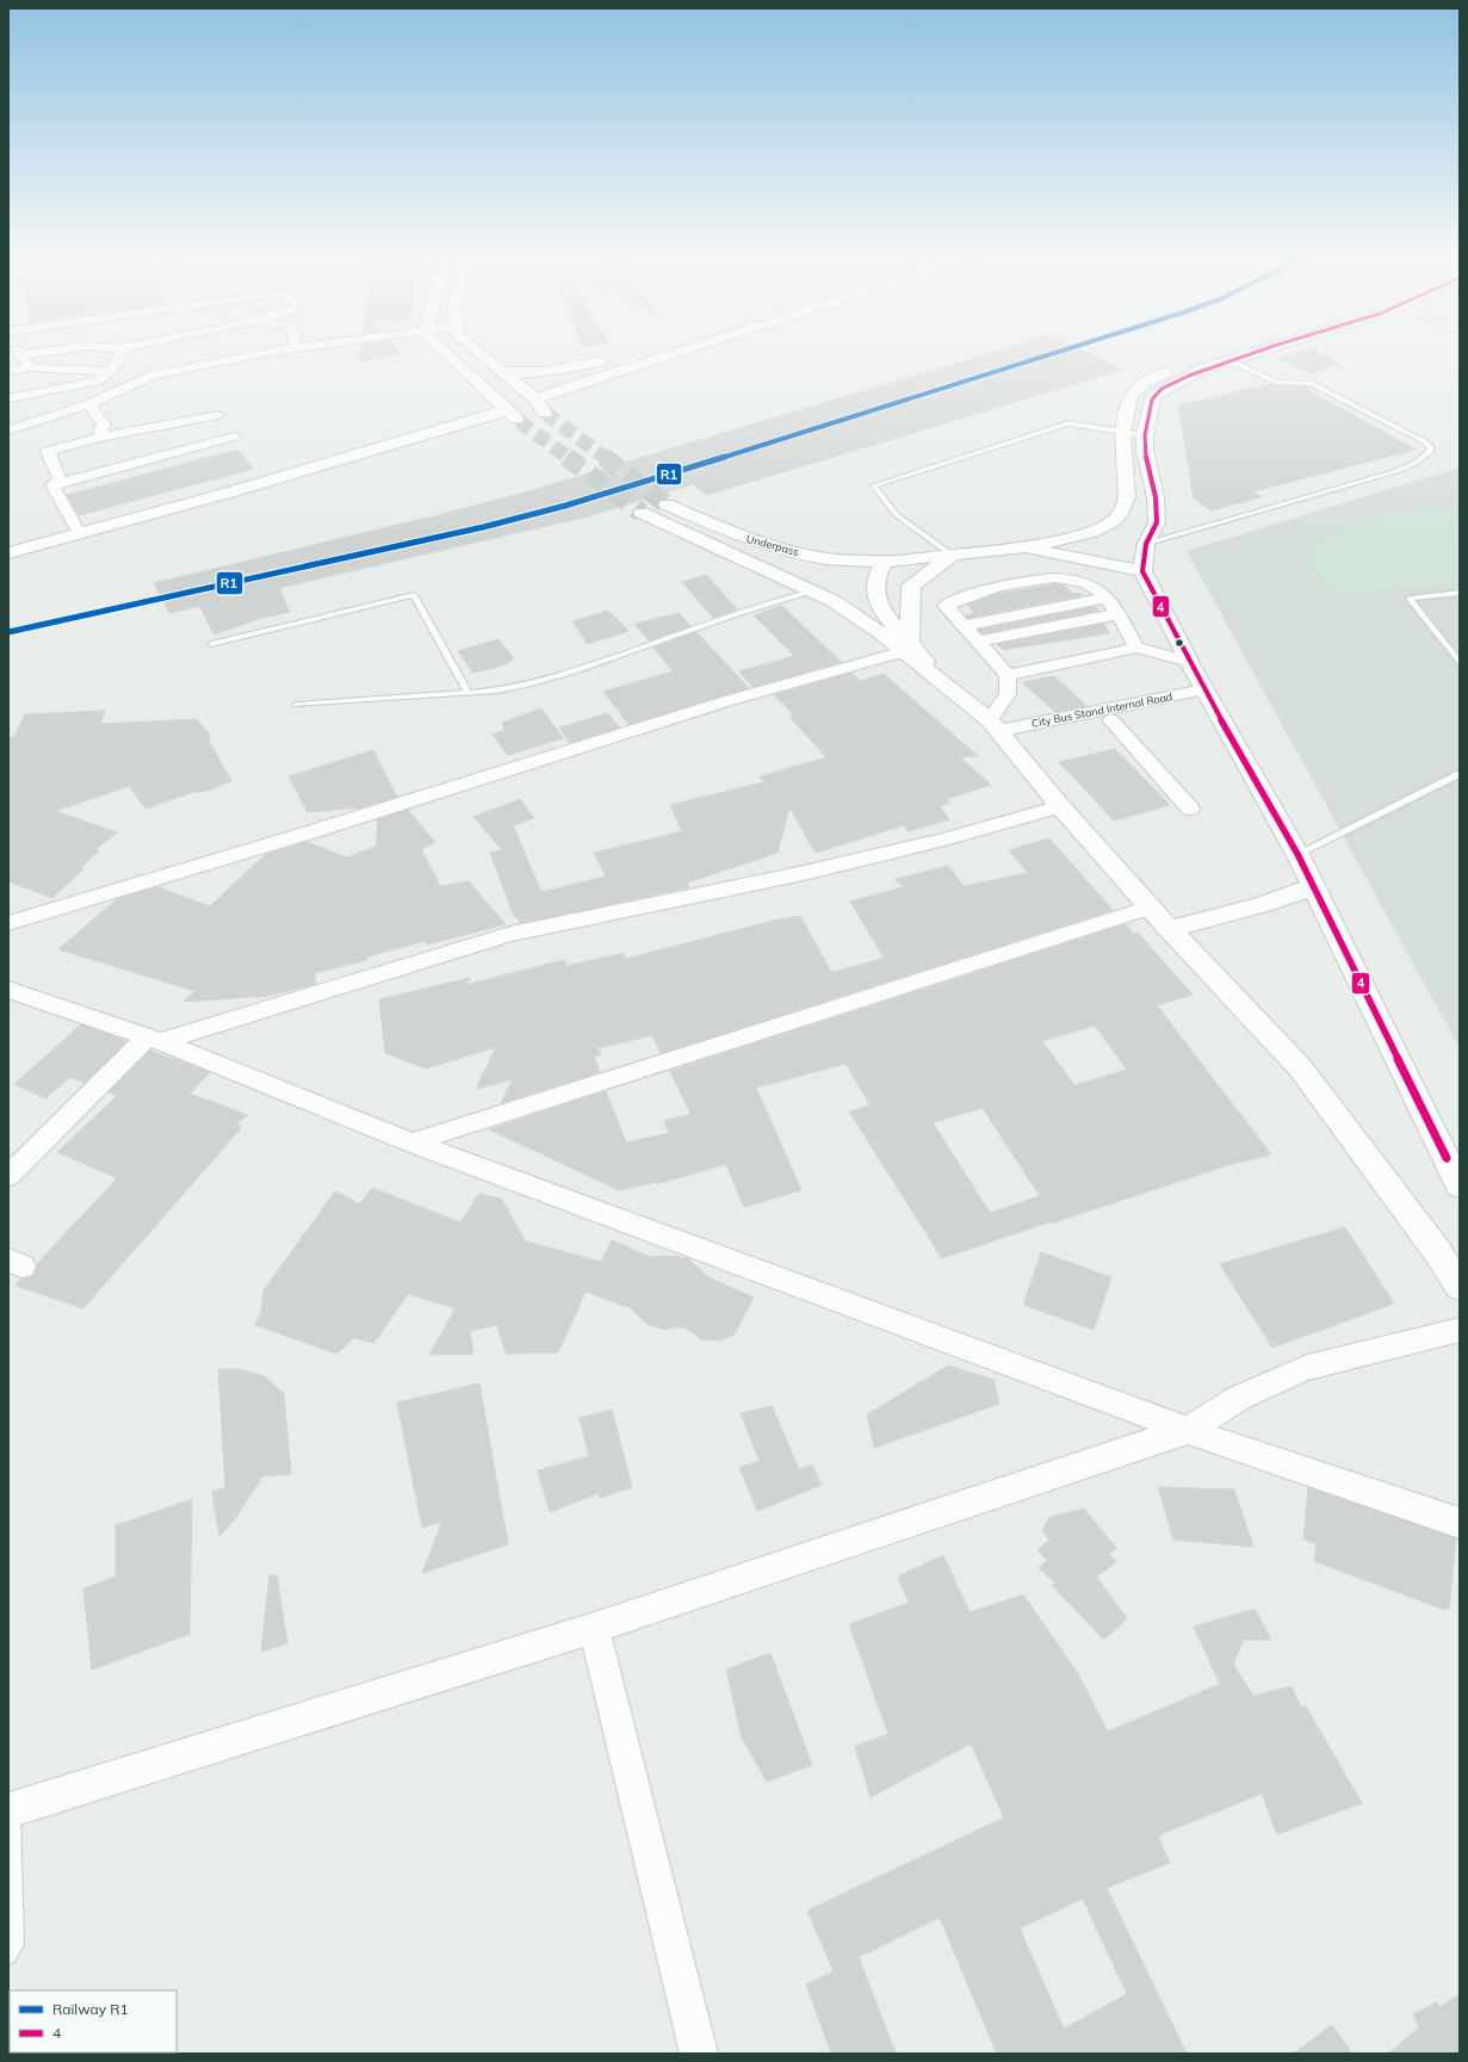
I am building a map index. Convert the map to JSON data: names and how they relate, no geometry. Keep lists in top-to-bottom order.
{
  "streets": {
    "main road": ["Underpass"],
    "street": ["City Bus Stand Internal Road"]
  },
  "lines": ["rail line R1", "transit line 4"],
  "legend": ["Railway R1", "4"]
}
